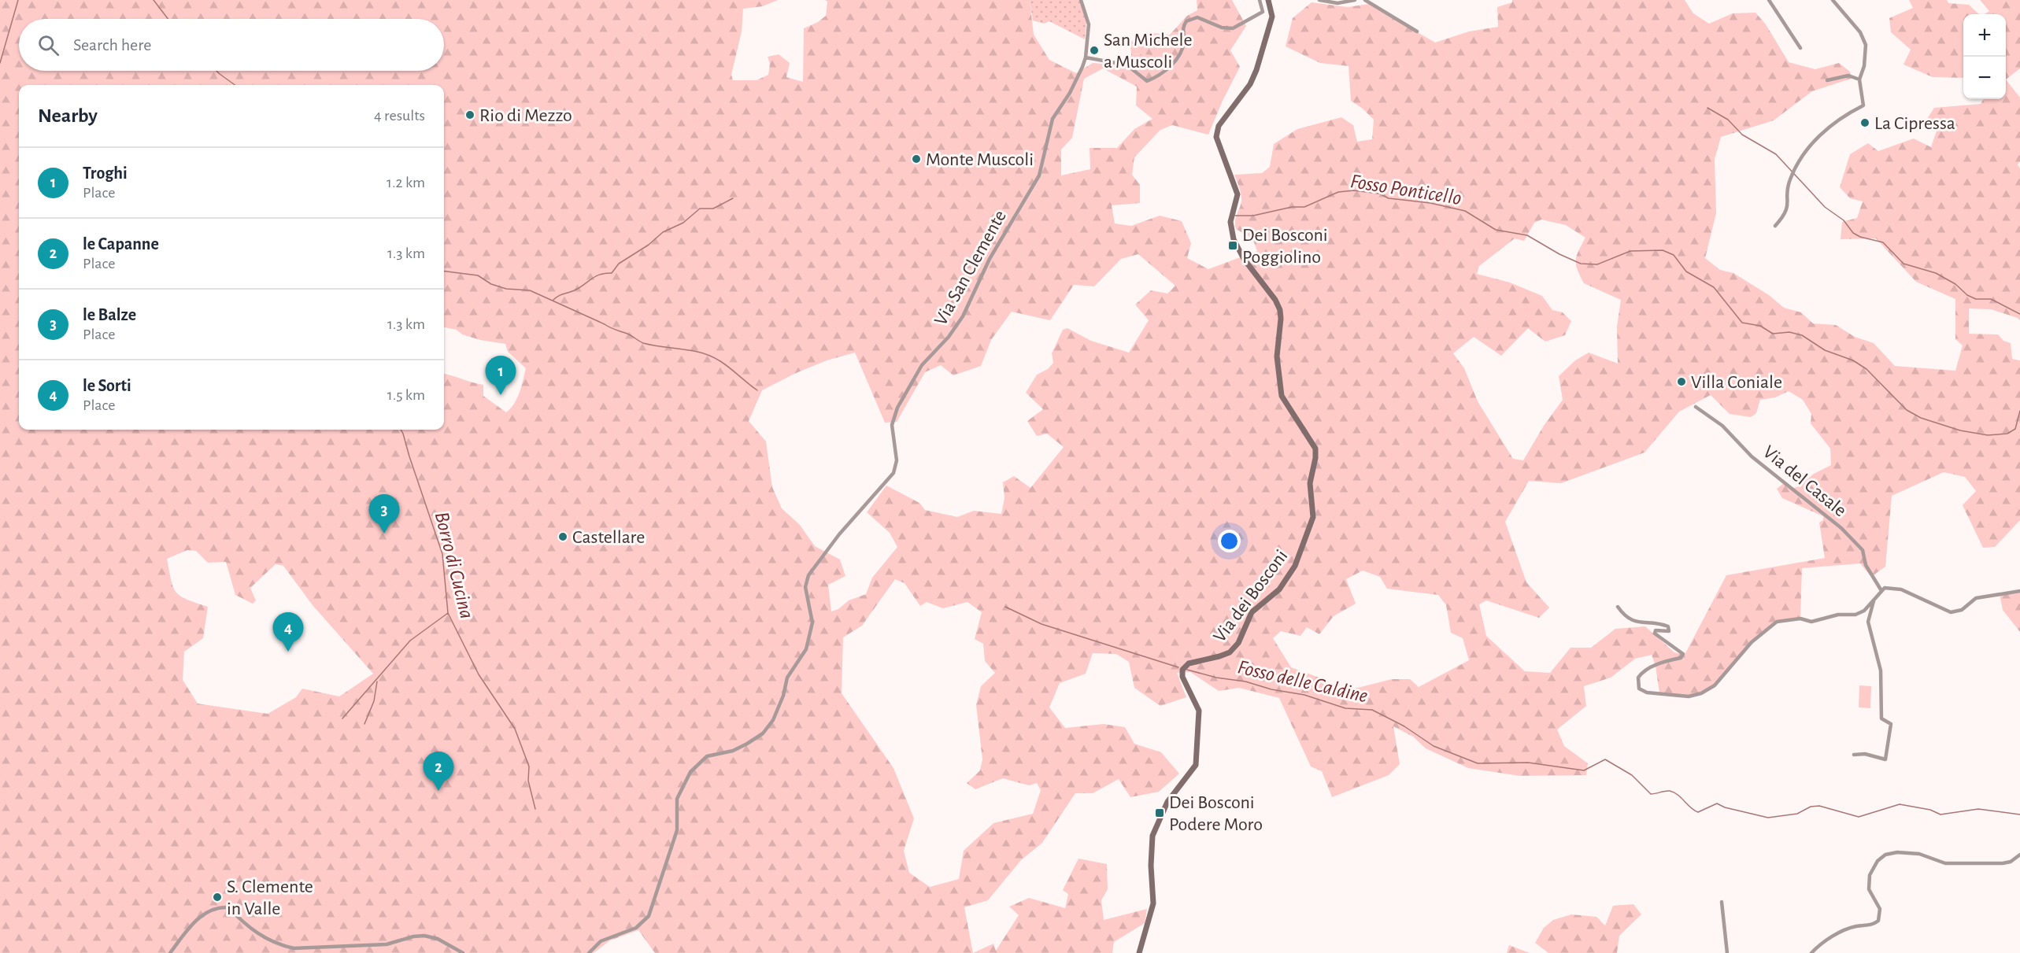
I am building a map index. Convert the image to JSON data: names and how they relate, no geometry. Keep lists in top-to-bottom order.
{
  "streets": {
    "main road": ["Via dei Bosconi"],
    "street": ["Via San Clemente", "Via del Casale"]
  },
  "water": ["Fosso Ponticello", "Borro di Cucina", "Fosso delle Caldine"],
  "places": {
    "other": [
      "San Michele a Muscoli",
      "Rio di Mezzo",
      "La Cipressa",
      "Monte Muscoli",
      "Villa Coniale",
      "Castellare",
      "S. Clemente in Valle"
    ],
    "transit": ["Dei Bosconi Poggiolino", "Dei Bosconi Podere Moro"]
  },
  "page": {
    "map_buttons": ["+", "−"],
    "search": "Search here",
    "heading": ["Nearby", "4 results"],
    "list": [
      {
        "mark": "1",
        "name": "Troghi",
        "note": "Place",
        "value": "1.2 km"
      },
      {
        "mark": "2",
        "name": "le Capanne",
        "note": "Place",
        "value": "1.3 km"
      },
      {
        "mark": "3",
        "name": "le Balze",
        "note": "Place",
        "value": "1.3 km"
      },
      {
        "mark": "4",
        "name": "le Sorti",
        "note": "Place",
        "value": "1.5 km"
      }
    ],
    "pins": [
      "1",
      "3",
      "4",
      "2"
    ]
  }
}
